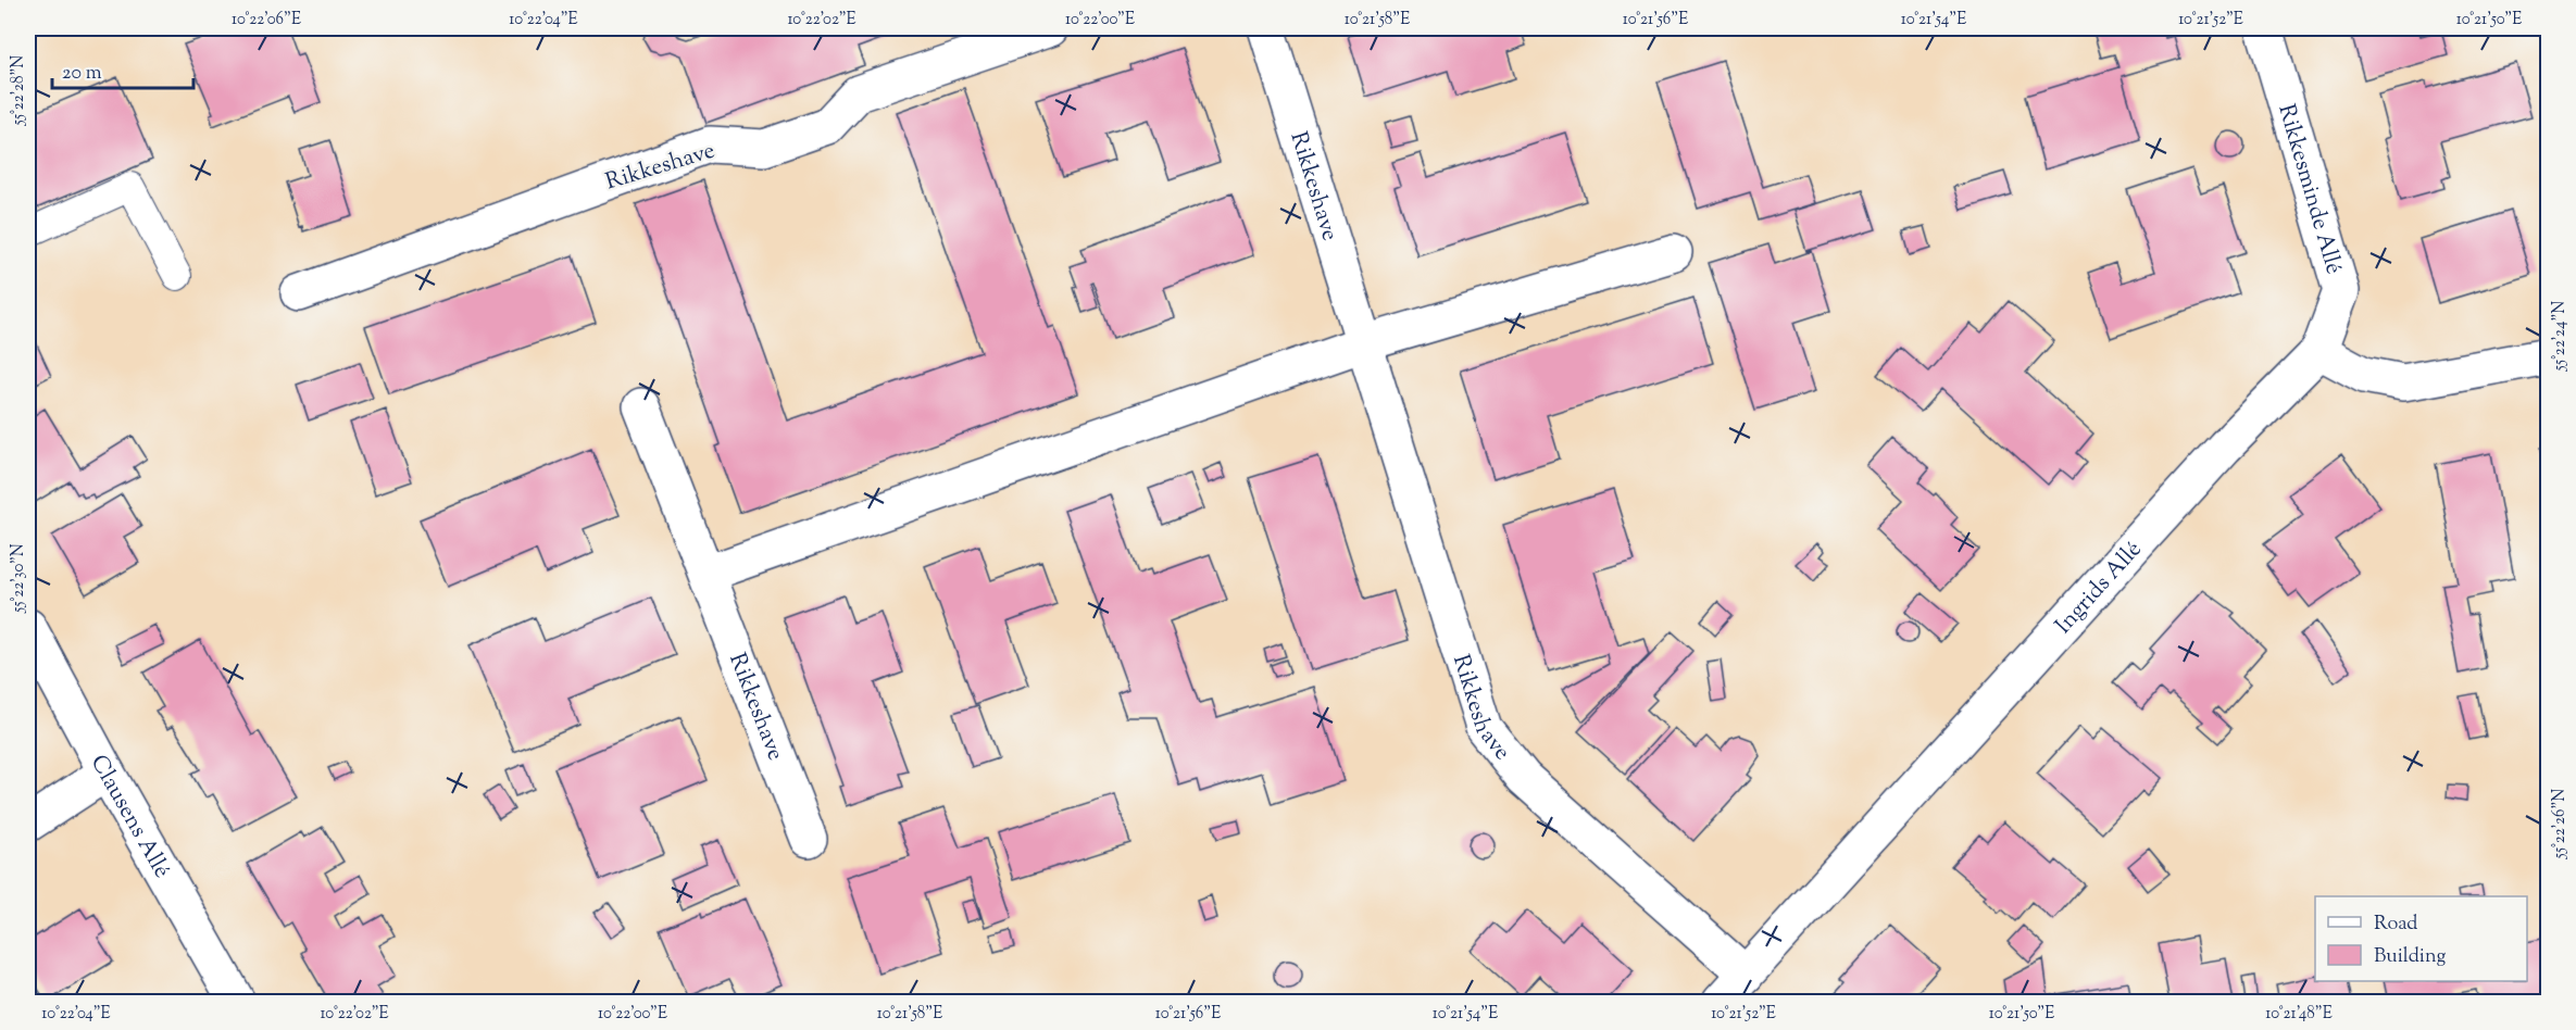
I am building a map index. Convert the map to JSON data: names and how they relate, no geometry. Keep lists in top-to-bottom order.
{
  "streets": {
    "street": [
      "Rikkeshave",
      "Rikkesminde Allé",
      "Ingrids Allé",
      "Clausens Allé"
    ]
  },
  "crossings": [
    ["Rikkeshave", "Ingrids Allé"],
    ["Rikkesminde Allé", "Ingrids Allé"]
  ],
  "legend": ["Road", "Building"],
  "scale_bar": "20 m",
  "coordinates": [
    "10°22'06\"E",
    "10°22'04\"E",
    "10°22'02\"E",
    "10°22'00\"E",
    "10°21'58\"E",
    "10°21'56\"E",
    "10°21'54\"E",
    "10°21'52\"E",
    "10°21'50\"E",
    "55°22'28\"N",
    "55°22'24\"N",
    "55°22'30\"N",
    "55°22'26\"N",
    "10°21'48\"E"
  ]
}
